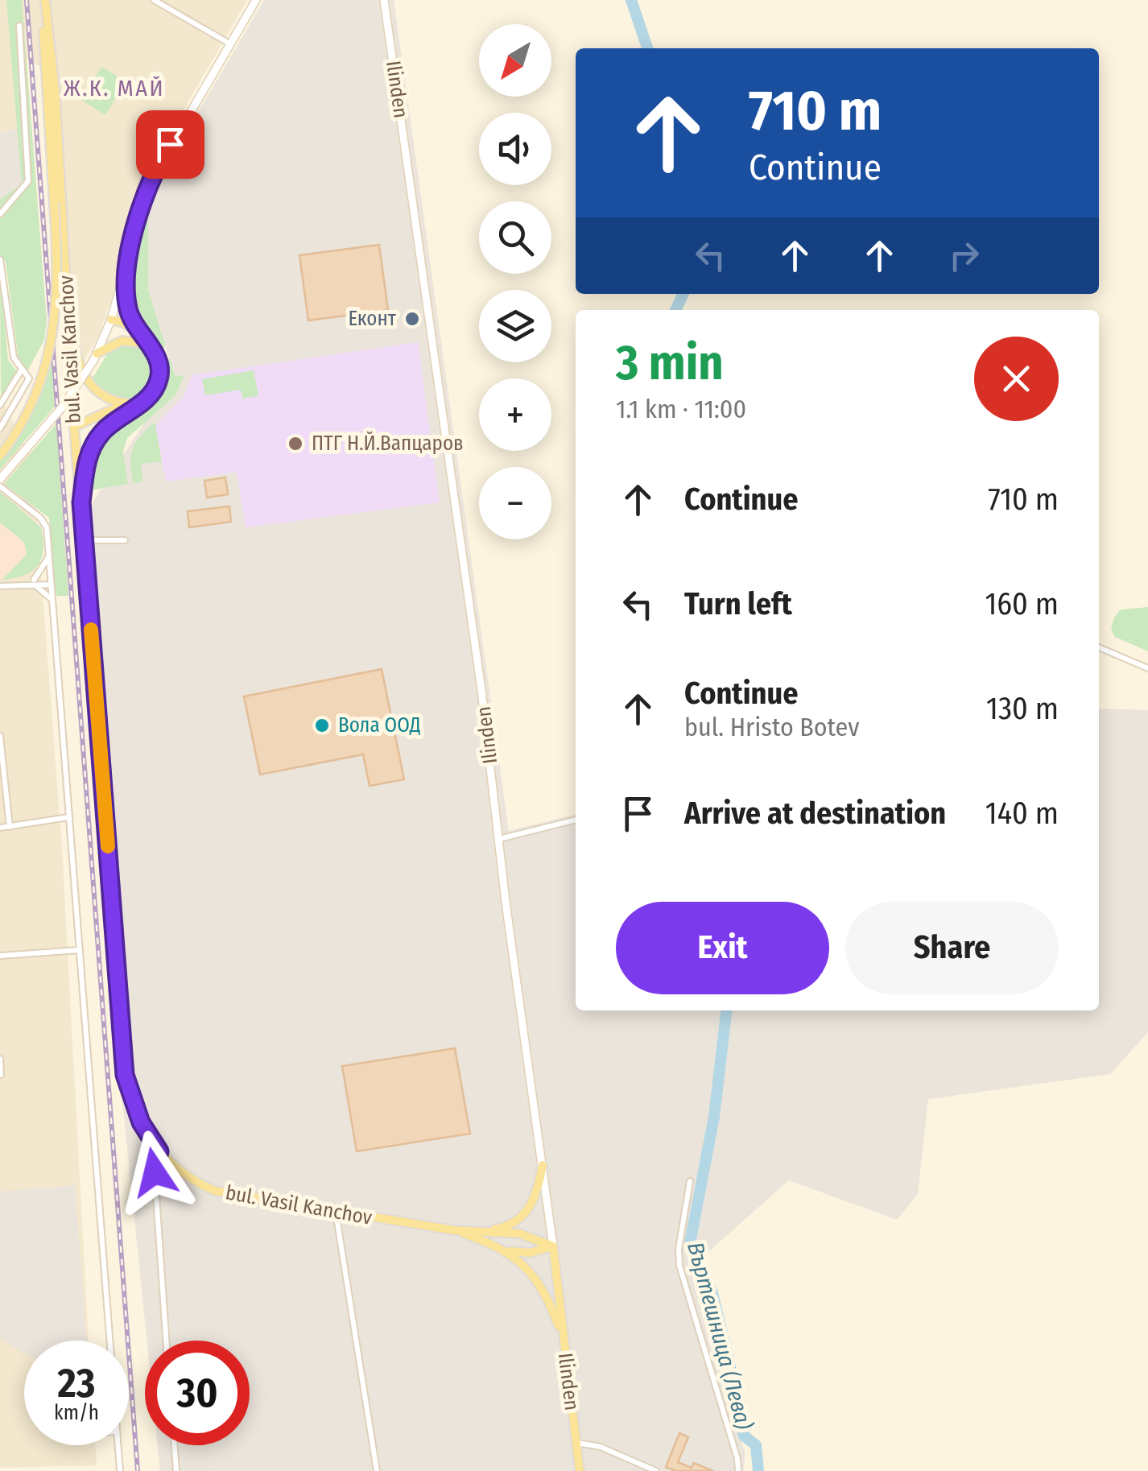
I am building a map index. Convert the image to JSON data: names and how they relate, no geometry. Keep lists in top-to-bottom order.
{
  "streets": {
    "main road": ["Ilinden", "bul. Vasil Kanchov"]
  },
  "crossings": [
    ["Ilinden", "bul. Vasil Kanchov"]
  ],
  "districts": ["Ж.К. МАЙ"],
  "water": ["Въртешница (Лева)"],
  "places": ["Еконт", "ПТГ Н.Й.Вапцаров", "Вола ООД"],
  "north": "bottom left",
  "page": {
    "map_buttons": ["+", "−"],
    "turn": ["710 m", "Continue"],
    "heading": ["3 min", "1.1 km · 11:00"],
    "list": [
      {
        "name": "Continue",
        "value": "710 m"
      },
      {
        "name": "Turn left",
        "value": "160 m"
      },
      {
        "name": "Continue",
        "note": "bul. Hristo Botev",
        "value": "130 m"
      },
      {
        "name": "Arrive at destination",
        "value": "140 m"
      }
    ],
    "buttons": ["Exit", "Share"],
    "speed": "23 km/h",
    "limit": "30"
  }
}
